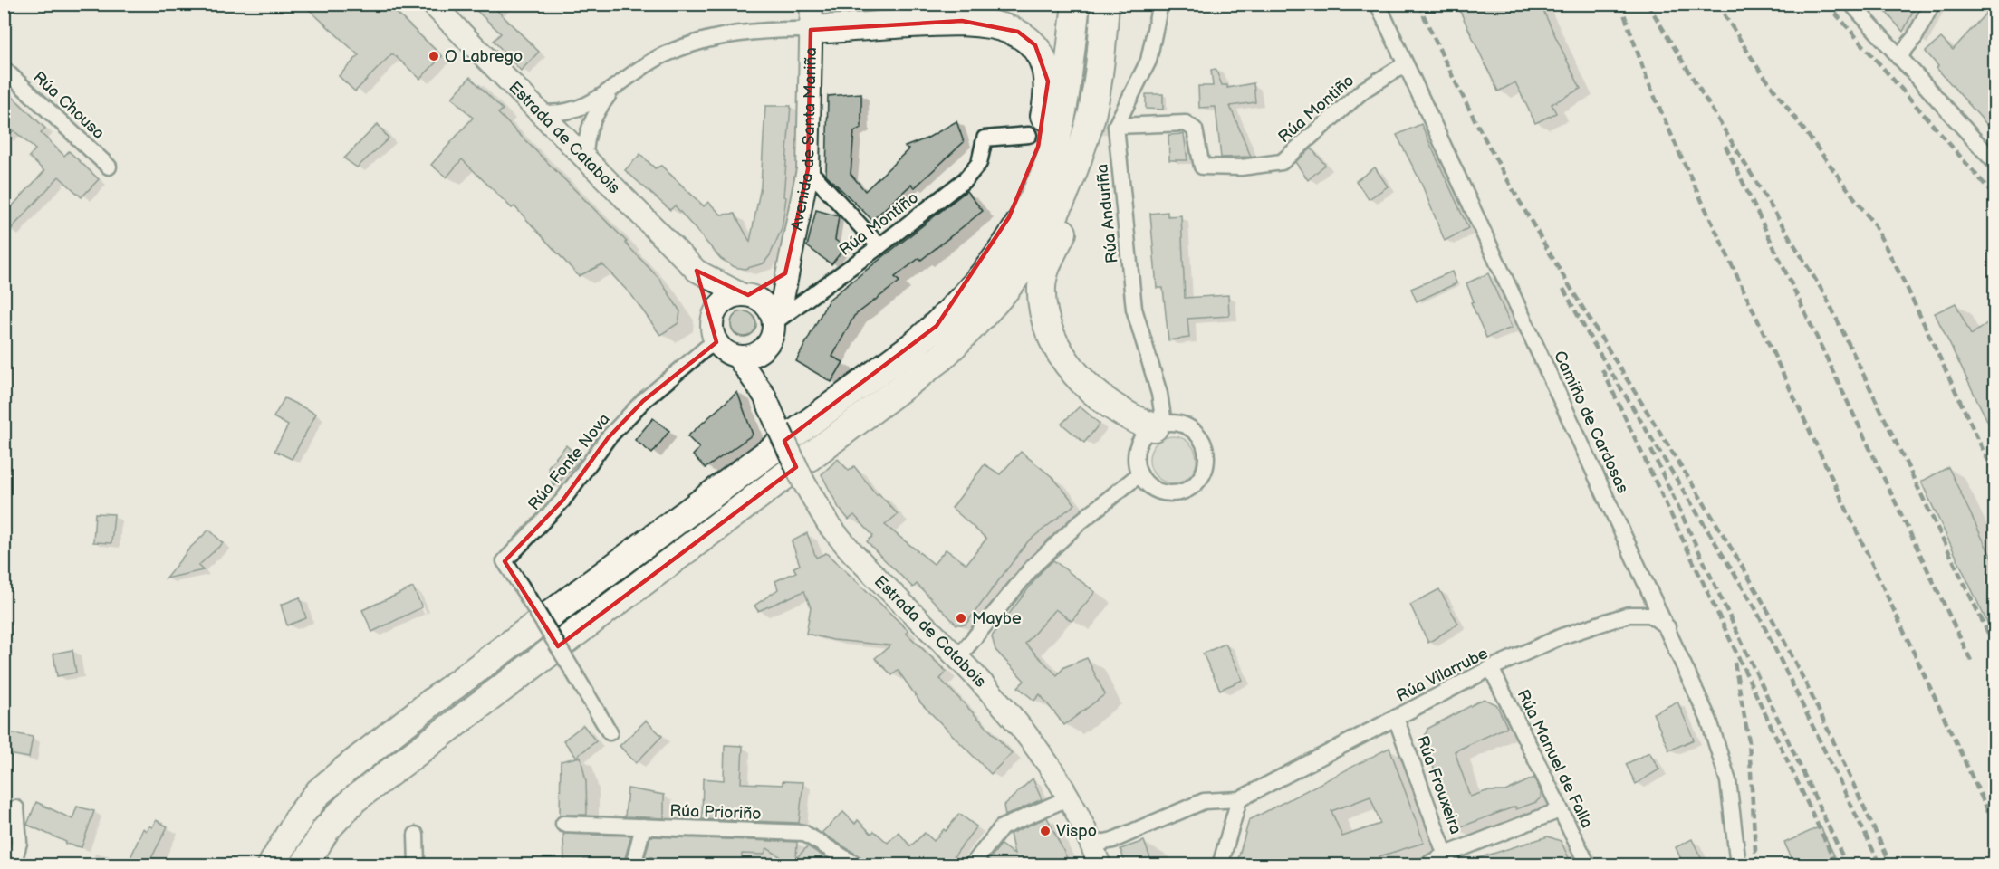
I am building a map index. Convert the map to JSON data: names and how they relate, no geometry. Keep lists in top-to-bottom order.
{
  "streets": {
    "main road": ["Estrada de Catabois", "Avenida de Santa Mariña"],
    "street": [
      "Rúa Chousa",
      "Rúa Montiño",
      "Rúa Anduriña",
      "Camiño de Cardosas",
      "Rúa Fonte Nova",
      "Rúa Vilarrube",
      "Rúa Manuel de Falla",
      "Rúa Frouxeira",
      "Rúa Prioriño"
    ]
  },
  "crossings": [
    ["Rúa Montiño", "Estrada de Catabois"],
    ["Rúa Montiño", "Avenida de Santa Mariña"],
    ["Rúa Montiño", "Rúa Anduriña"],
    ["Rúa Montiño", "Camiño de Cardosas"],
    ["Rúa Montiño", "Rúa Fonte Nova"],
    ["Estrada de Catabois", "Avenida de Santa Mariña"],
    ["Estrada de Catabois", "Rúa Fonte Nova"],
    ["Estrada de Catabois", "Rúa Vilarrube"],
    ["Avenida de Santa Mariña", "Rúa Fonte Nova"],
    ["Camiño de Cardosas", "Rúa Vilarrube"],
    ["Rúa Vilarrube", "Rúa Manuel de Falla"],
    ["Rúa Vilarrube", "Rúa Frouxeira"]
  ],
  "places": ["O Labrego", "Maybe", "Vispo"]
}
